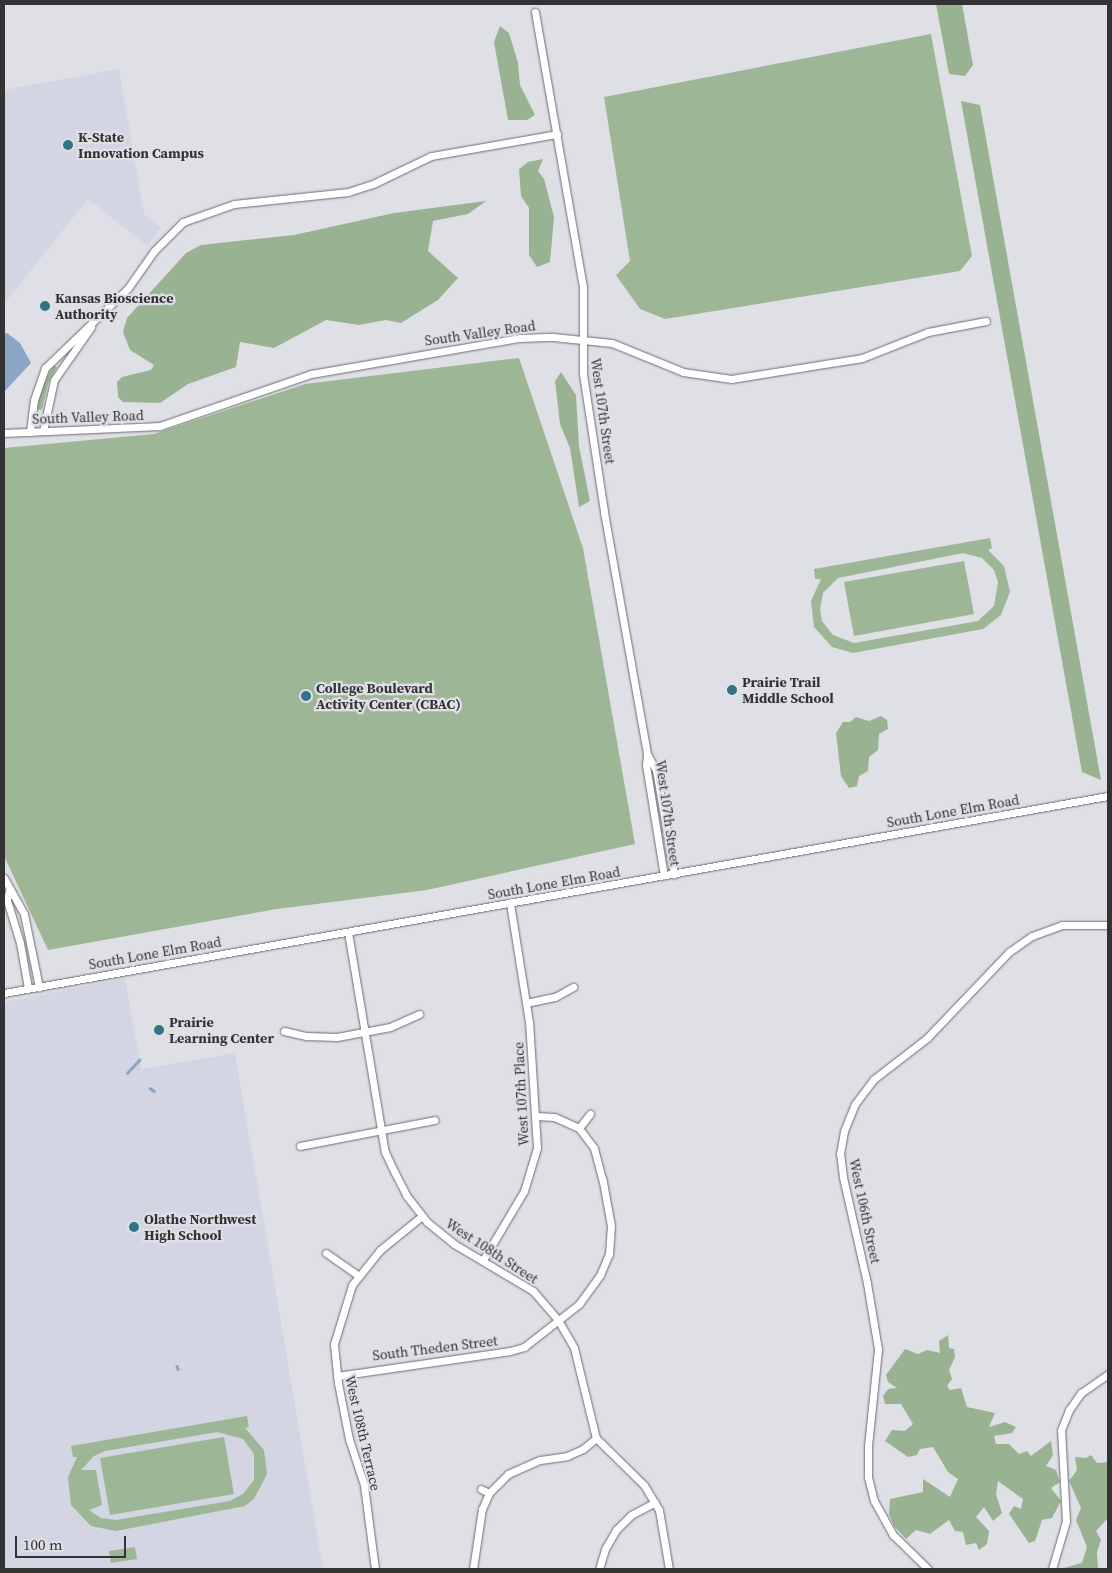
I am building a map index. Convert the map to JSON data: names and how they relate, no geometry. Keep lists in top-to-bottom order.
{
  "streets": {
    "street": [
      "South Valley Road",
      "West 107th Street",
      "South Lone Elm Road",
      "West 107th Place",
      "West 106th Street",
      "West 108th Street",
      "South Theden Street",
      "West 108th Terrace"
    ]
  },
  "crossings": [
    ["South Valley Road", "West 107th Street"],
    ["West 107th Street", "South Lone Elm Road"],
    ["South Lone Elm Road", "West 107th Place"],
    ["South Lone Elm Road", "West 108th Street"],
    ["West 107th Place", "West 108th Street"],
    ["West 108th Street", "South Theden Street"],
    ["West 108th Street", "West 108th Terrace"],
    ["South Theden Street", "West 108th Terrace"]
  ],
  "places": [
    "K-State Innovation Campus",
    "Kansas Bioscience Authority",
    "Prairie Trail Middle School",
    "College Boulevard Activity Center (CBAC)",
    "Prairie Learning Center",
    "Olathe Northwest High School"
  ],
  "scale_bar": "100 m"
}
